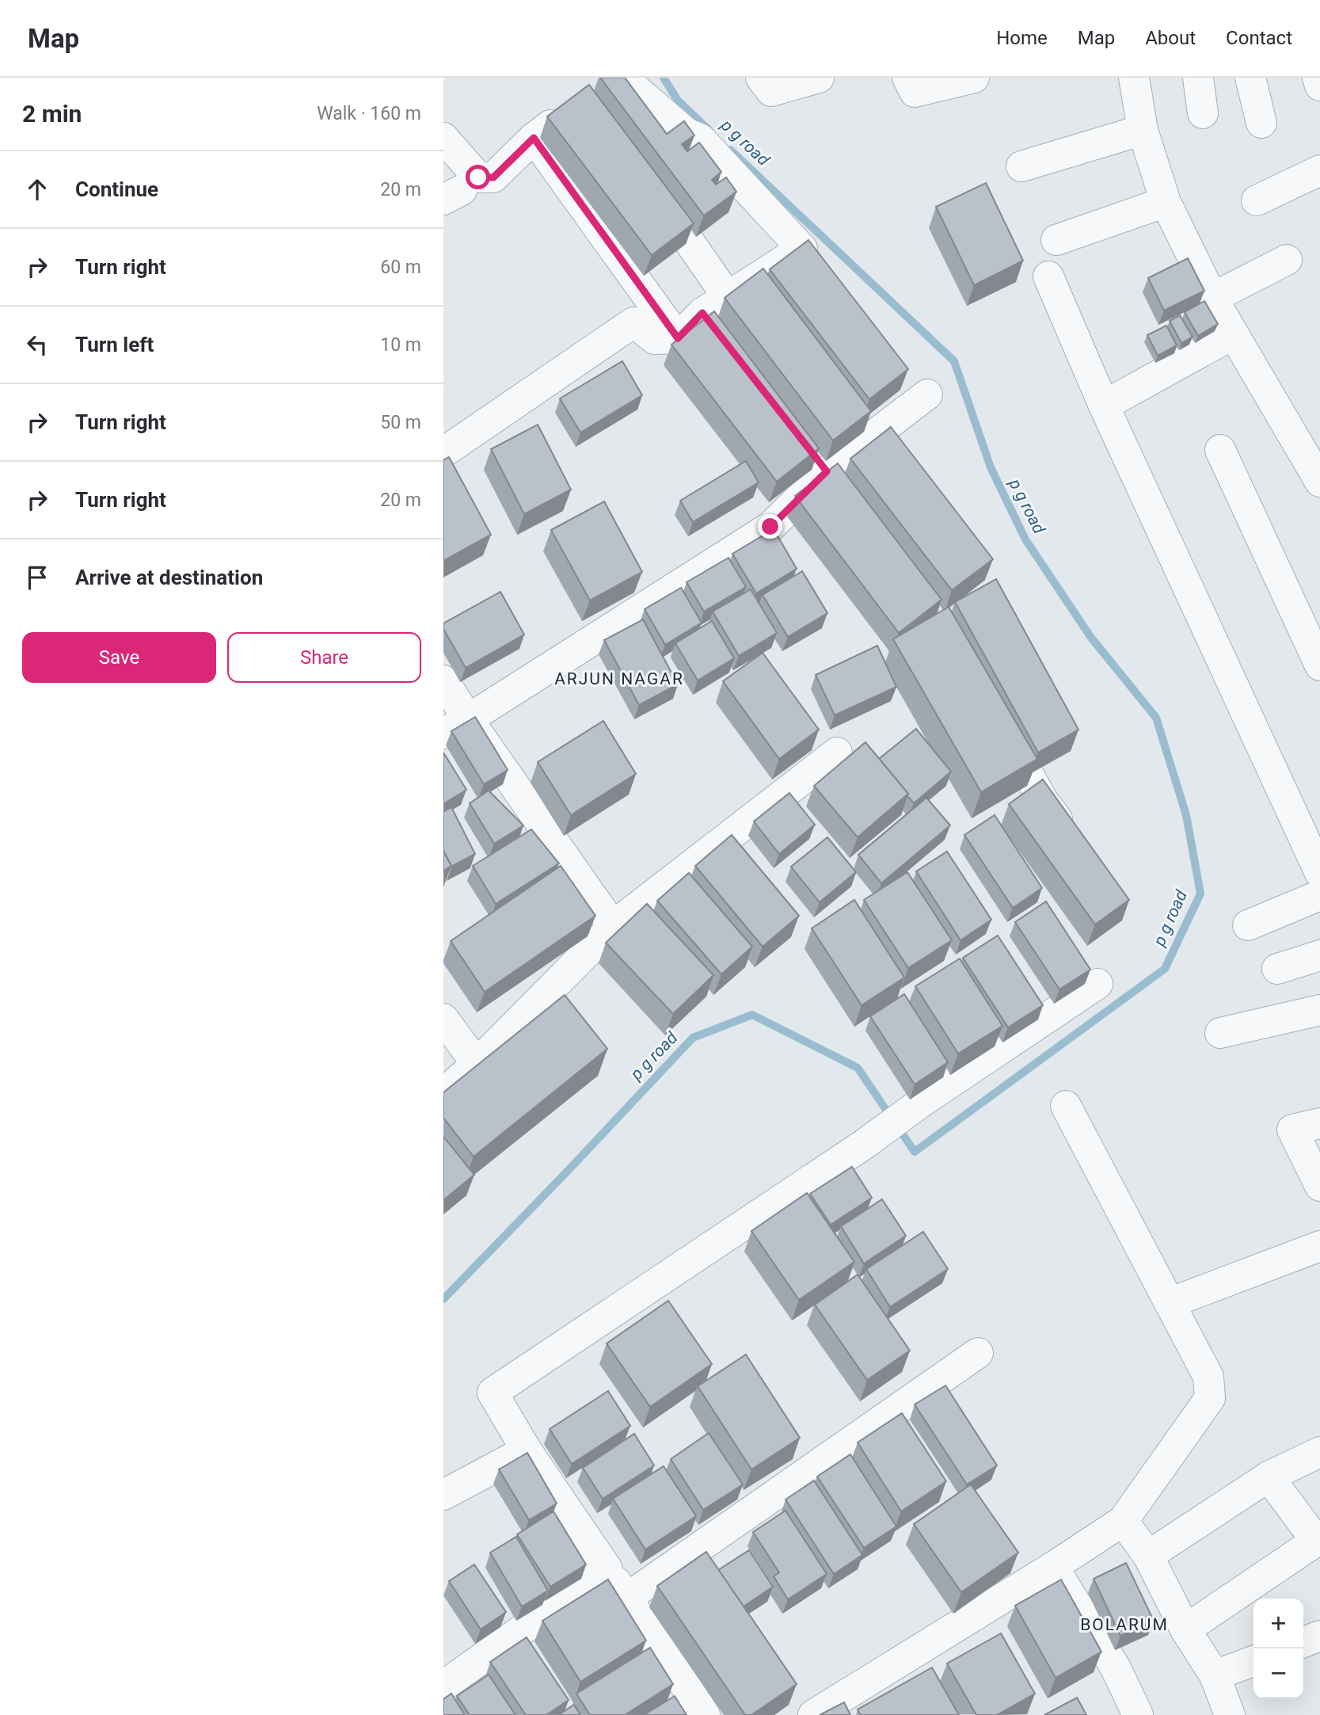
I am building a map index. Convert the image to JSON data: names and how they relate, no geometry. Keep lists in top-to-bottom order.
{
  "districts": ["ARJUN NAGAR", "BOLARUM"],
  "water": ["p g road"],
  "page": {
    "header": "Map",
    "nav": [
      "Home",
      "Map",
      "About",
      "Contact"
    ],
    "heading": ["2 min", "Walk · 160 m"],
    "list": [
      ["Continue", "20 m"],
      ["Turn right", "60 m"],
      ["Turn left", "10 m"],
      ["Turn right", "50 m"],
      ["Turn right", "20 m"],
      "Arrive at destination"
    ],
    "buttons": ["Save", "Share"],
    "map_buttons": ["+", "−"]
  }
}
